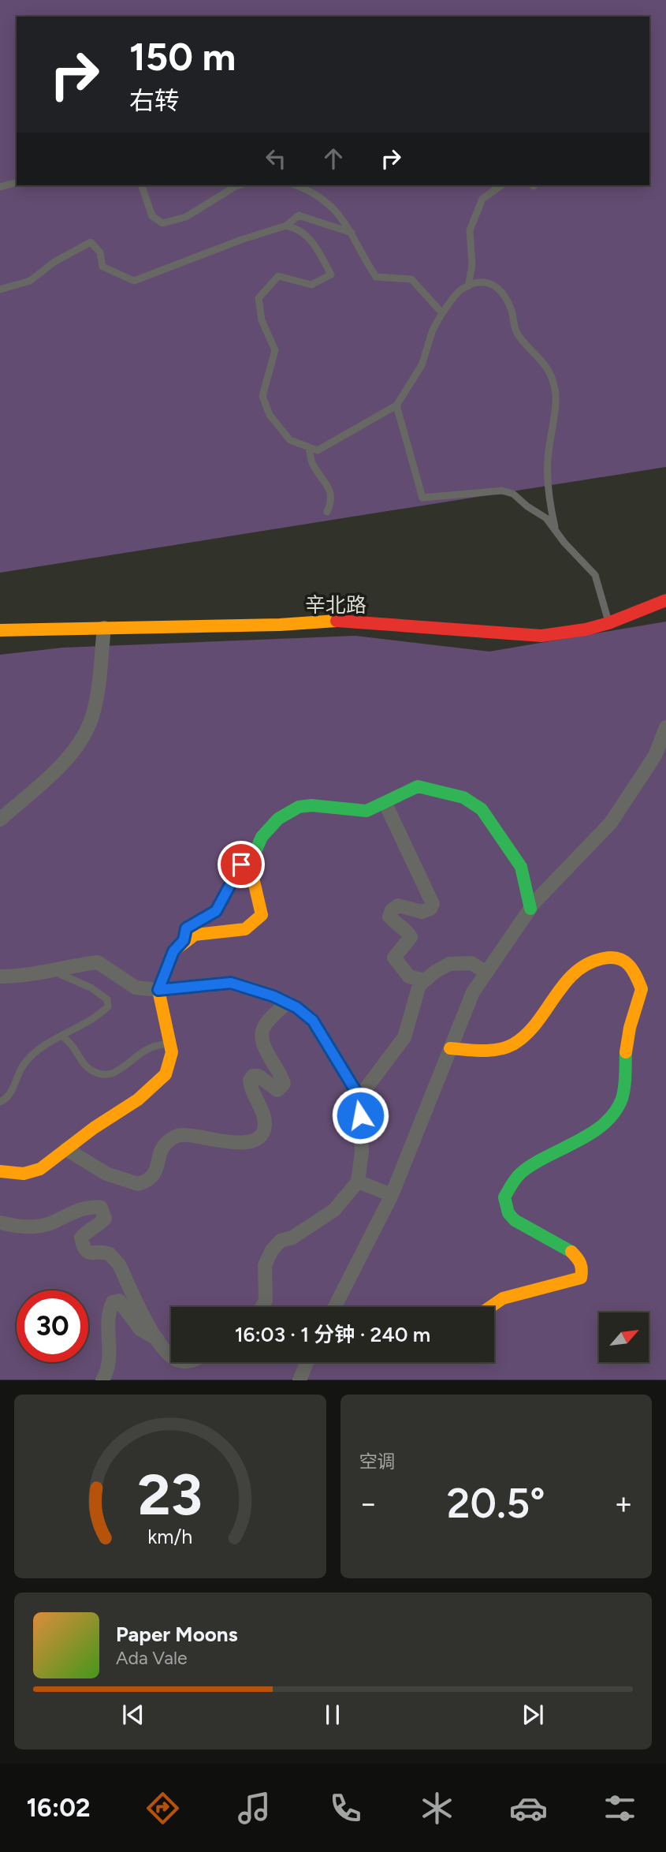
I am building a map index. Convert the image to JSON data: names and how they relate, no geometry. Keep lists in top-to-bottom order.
{
  "streets": {
    "street": ["辛北路"]
  },
  "north": "top right",
  "page": {
    "turn": ["150 m", "右转"],
    "limit": "30",
    "trip": "16:03 · 1 分钟 · 240 m",
    "tile": "空调",
    "heat": ["−", "20.5°", "+"],
    "song": ["Paper Moons", "Ada Vale"],
    "tabs": "16:02",
    "gauge": ["23", "km/h"]
  }
}
